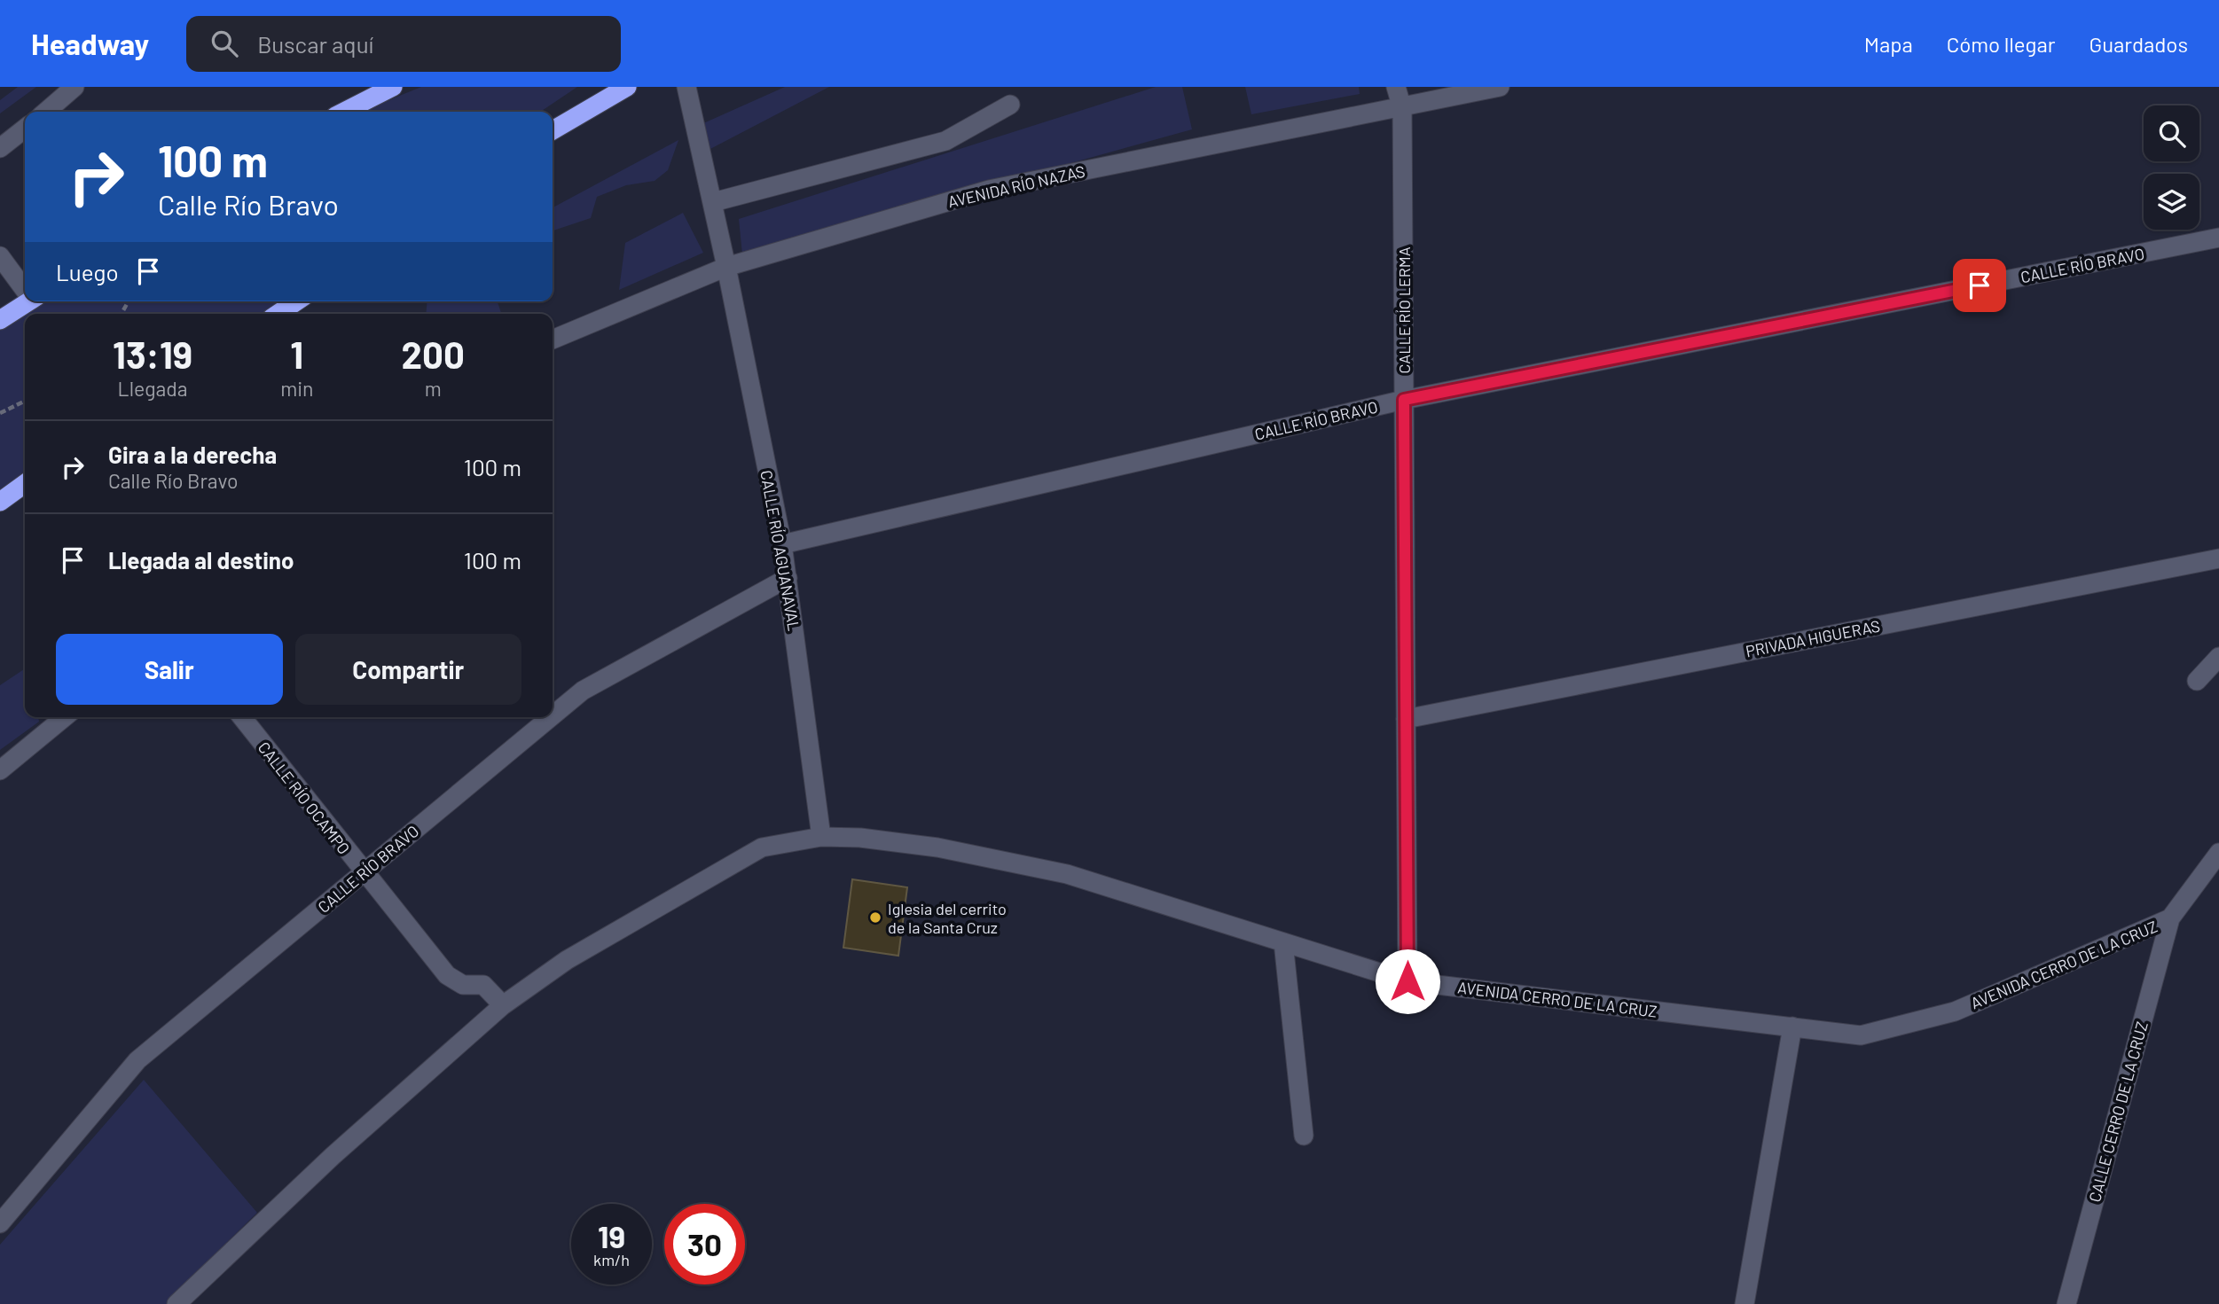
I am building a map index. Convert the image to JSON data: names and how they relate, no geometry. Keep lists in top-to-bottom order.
{
  "streets": {
    "street": [
      "AVENIDA RÍO NAZAS",
      "CALLE RÍO BRAVO",
      "CALLE RÍO LERMA",
      "CALLE RÍO AGUANAVAL",
      "PRIVADA HIGUERAS",
      "CALLE RÍO OCAMPO",
      "AVENIDA CERRO DE LA CRUZ",
      "CALLE CERRO DE LA CRUZ"
    ]
  },
  "crossings": [
    ["AVENIDA RÍO NAZAS", "CALLE RÍO LERMA"],
    ["AVENIDA RÍO NAZAS", "CALLE RÍO AGUANAVAL"],
    ["CALLE RÍO BRAVO", "CALLE RÍO LERMA"],
    ["CALLE RÍO BRAVO", "CALLE RÍO AGUANAVAL"],
    ["CALLE RÍO BRAVO", "CALLE RÍO OCAMPO"],
    ["CALLE RÍO LERMA", "PRIVADA HIGUERAS"],
    ["CALLE RÍO LERMA", "AVENIDA CERRO DE LA CRUZ"],
    ["CALLE RÍO AGUANAVAL", "AVENIDA CERRO DE LA CRUZ"],
    ["CALLE RÍO OCAMPO", "AVENIDA CERRO DE LA CRUZ"],
    ["AVENIDA CERRO DE LA CRUZ", "CALLE CERRO DE LA CRUZ"]
  ],
  "places": ["Iglesia del cerrito de la Santa Cruz"],
  "page": {
    "header": "Headway",
    "search": "Buscar aquí",
    "nav": ["Mapa", "Cómo llegar", "Guardados"],
    "turn": ["100 m", "Calle Río Bravo"],
    "then": "Luego",
    "eta": [
      "13:19",
      "Llegada",
      "1",
      "min",
      "200",
      "m"
    ],
    "list": [
      {
        "name": "Gira a la derecha",
        "note": "Calle Río Bravo",
        "value": "100 m"
      },
      {
        "name": "Llegada al destino",
        "value": "100 m"
      }
    ],
    "buttons": ["Salir", "Compartir"],
    "speed": "19 km/h",
    "limit": "30"
  }
}
